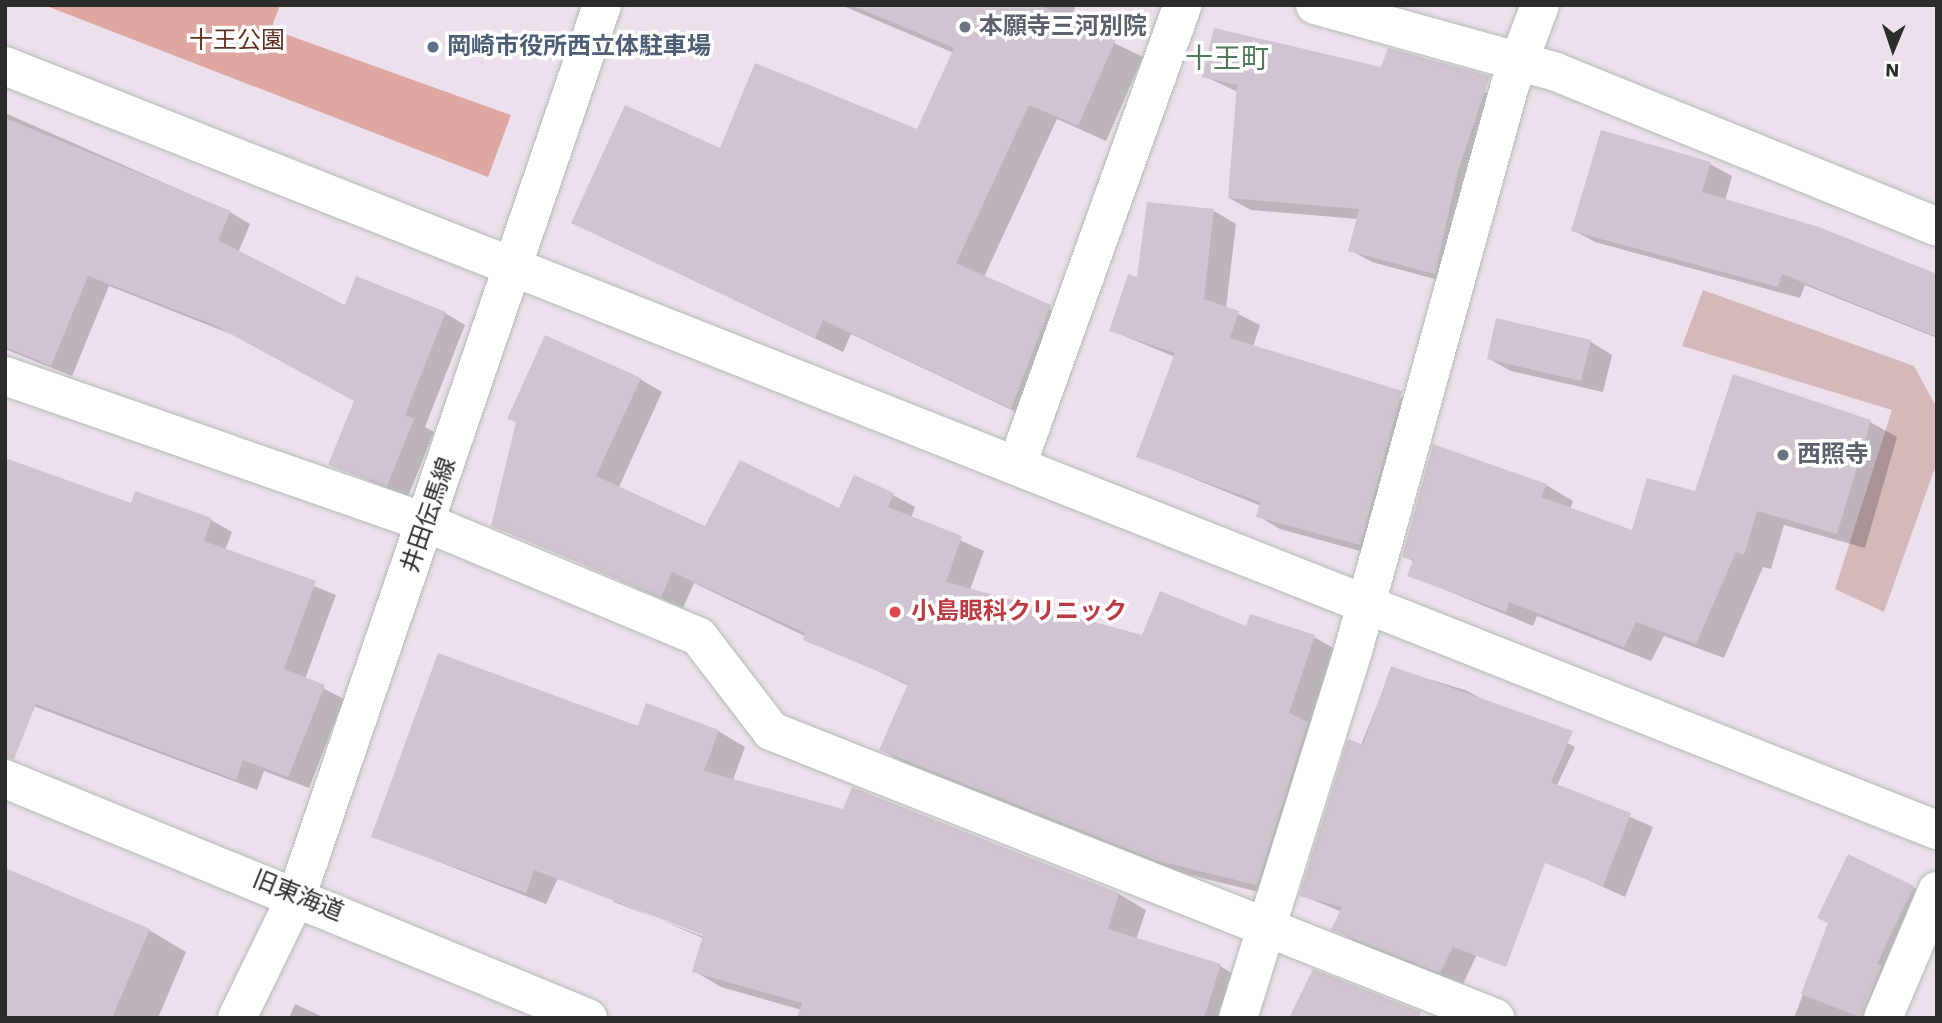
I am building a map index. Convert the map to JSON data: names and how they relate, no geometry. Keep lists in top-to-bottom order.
{
  "streets": {
    "street": ["井田伝馬線", "旧東海道"]
  },
  "crossings": [
    ["井田伝馬線", "旧東海道"]
  ],
  "districts": ["十王町"],
  "parks": ["十王公園"],
  "places": [
    "本願寺三河別院",
    "岡崎市役所西立体駐車場",
    "西照寺",
    "小島眼科クリニック"
  ],
  "north": "bottom"
}
